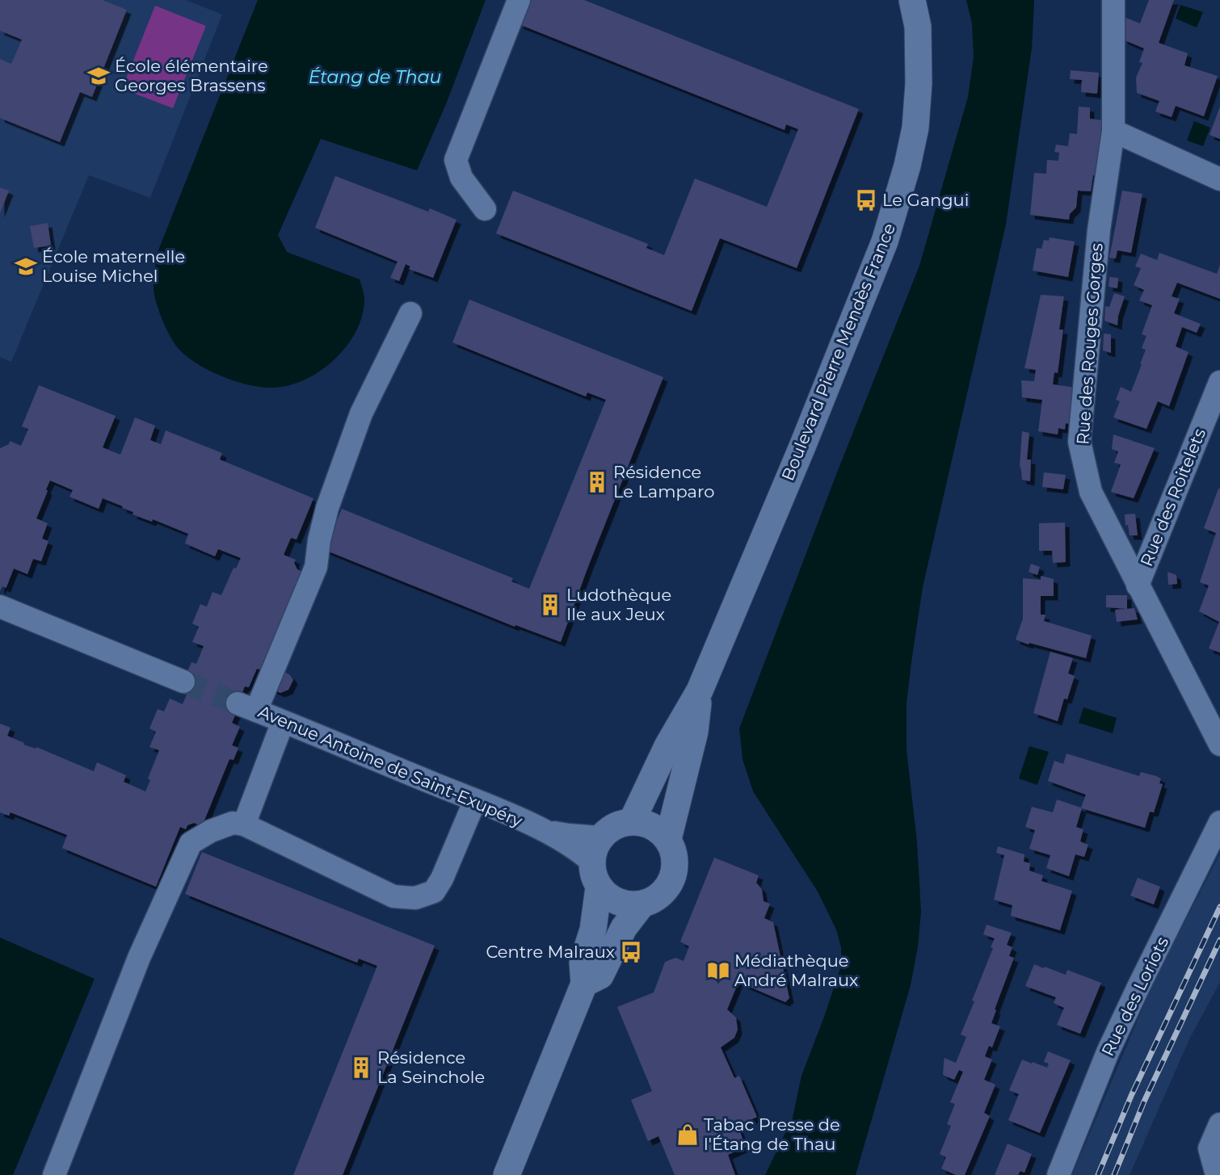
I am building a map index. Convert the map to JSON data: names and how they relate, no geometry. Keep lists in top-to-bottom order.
{
  "streets": {
    "street": [
      "Rue des Rouges Gorges",
      "Boulevard Pierre Mendès France",
      "Rue des Roitelets",
      "Avenue Antoine de Saint-Exupéry",
      "Rue des Loriots"
    ]
  },
  "crossings": [
    ["Rue des Rouges Gorges", "Rue des Roitelets"],
    ["Boulevard Pierre Mendès France", "Avenue Antoine de Saint-Exupéry"]
  ],
  "water": ["Étang de Thau"],
  "places": {
    "school or university": ["École élémentaire Georges Brassens", "École maternelle Louise Michel"],
    "bus stop": ["Le Gangui", "Centre Malraux"],
    "building": ["Résidence Le Lamparo", "Ludothèque Ile aux Jeux", "Résidence La Seinchole"],
    "library": ["Médiathèque André Malraux"],
    "shop": ["Tabac Presse de l'Étang de Thau"]
  }
}
